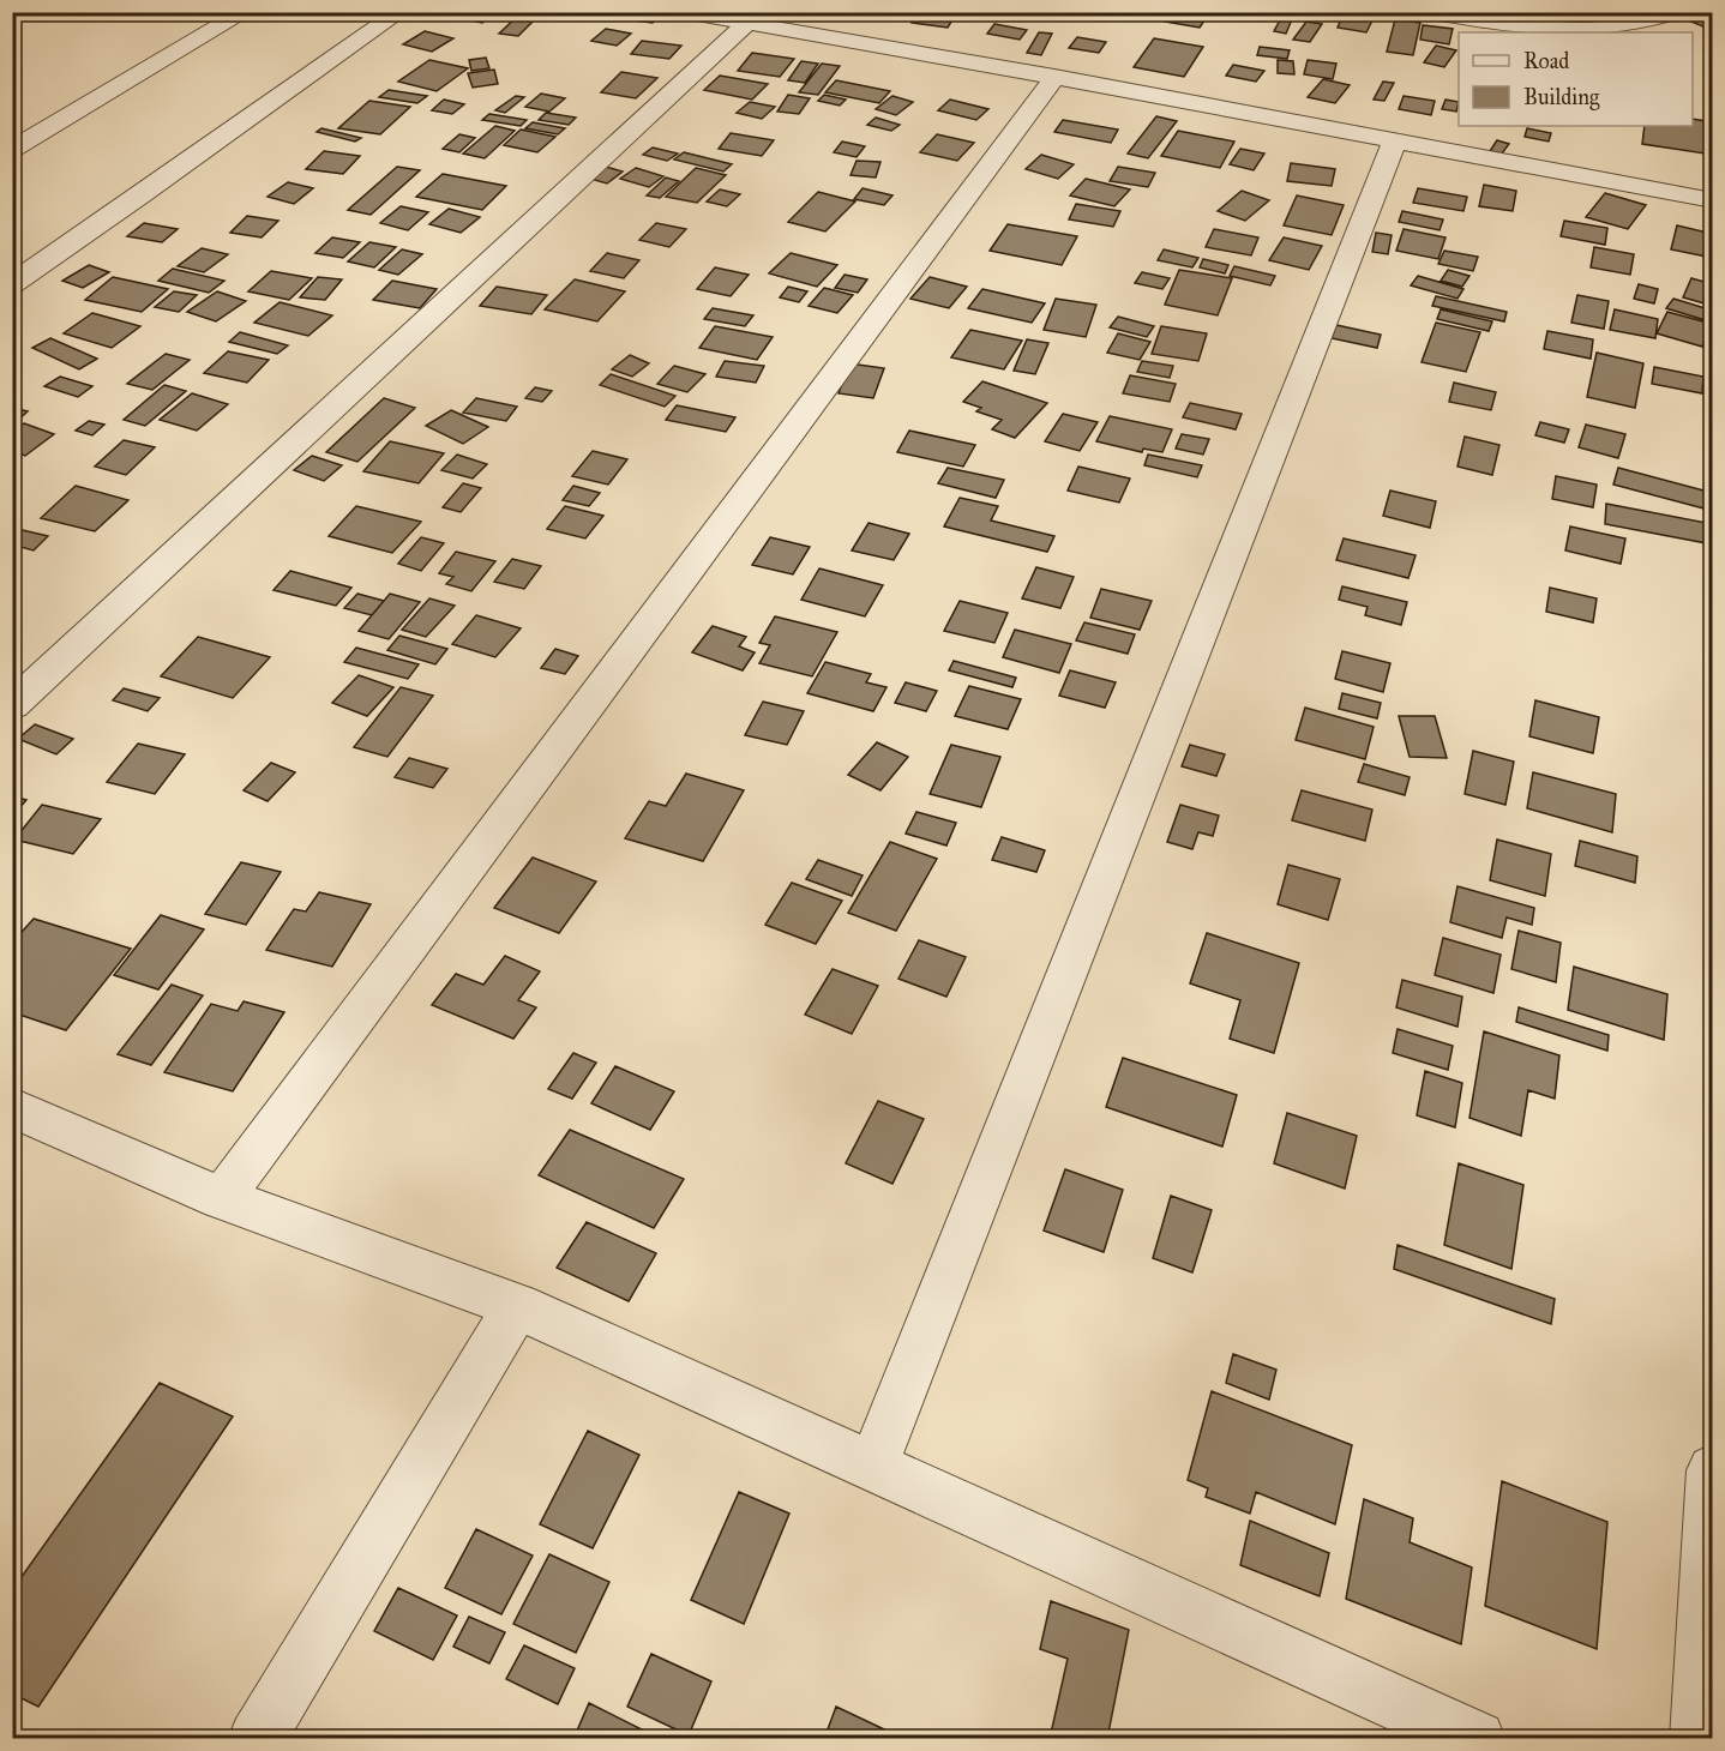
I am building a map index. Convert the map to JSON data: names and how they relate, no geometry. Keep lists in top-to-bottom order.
{
  "legend": ["Road", "Building"]
}
